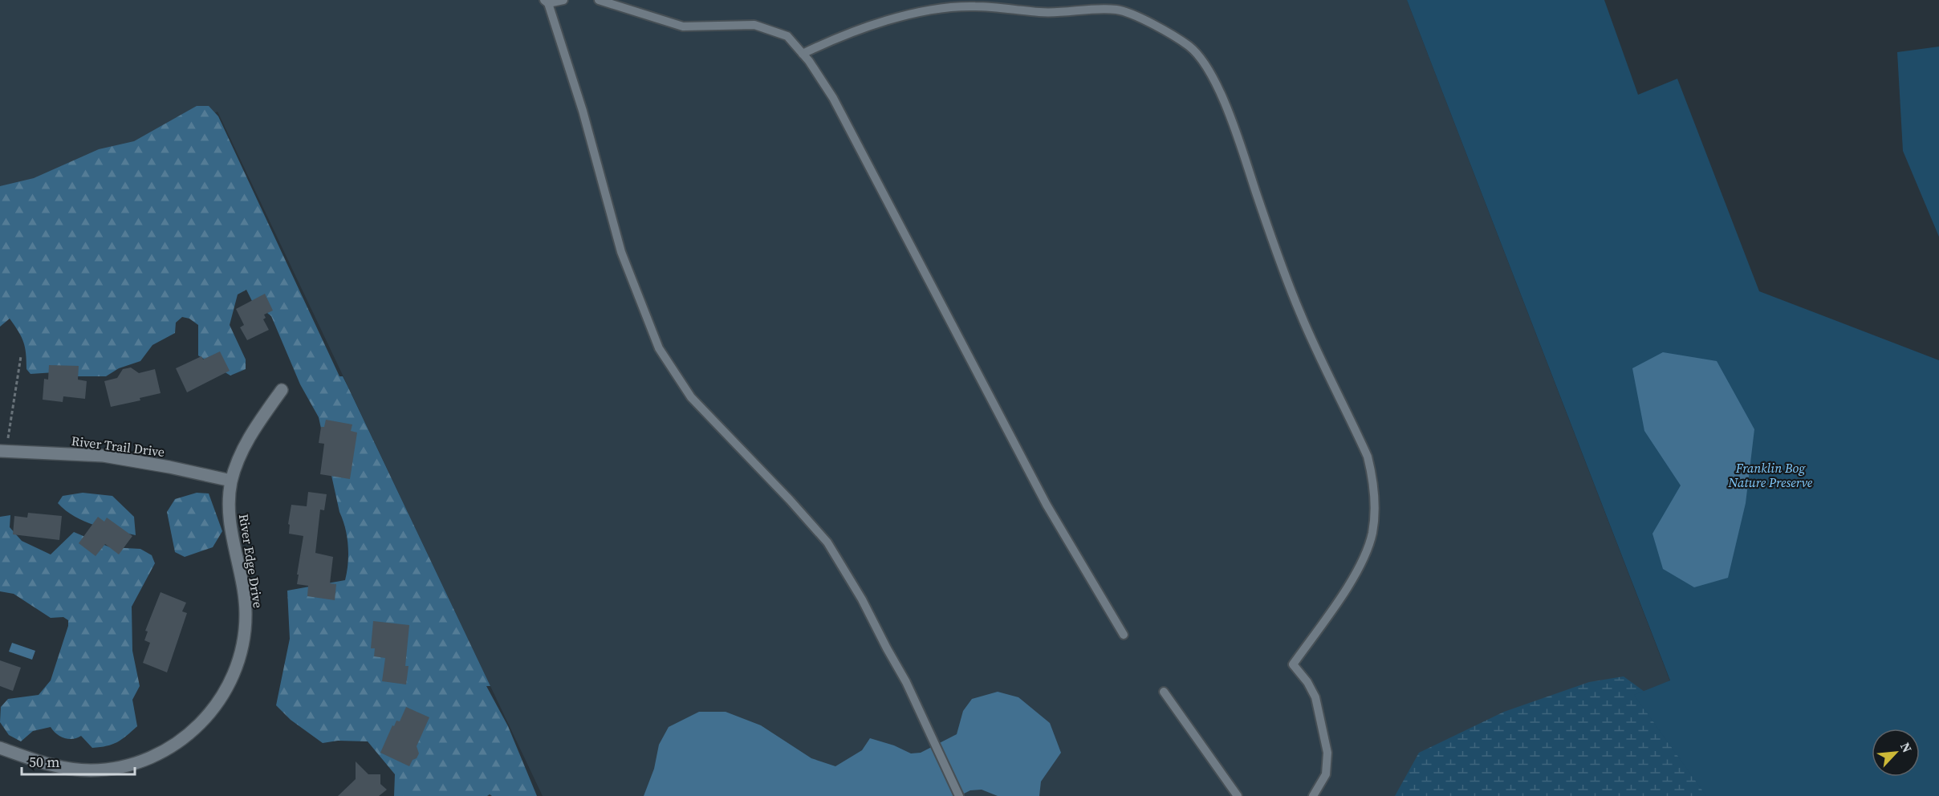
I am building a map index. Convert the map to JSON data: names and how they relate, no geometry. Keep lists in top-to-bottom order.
{
  "streets": {
    "street": ["River Trail Drive", "River Edge Drive"]
  },
  "crossings": [
    ["River Trail Drive", "River Edge Drive"]
  ],
  "parks": ["Franklin Bog Nature Preserve"],
  "scale_bar": "50 m",
  "north": "top right"
}
